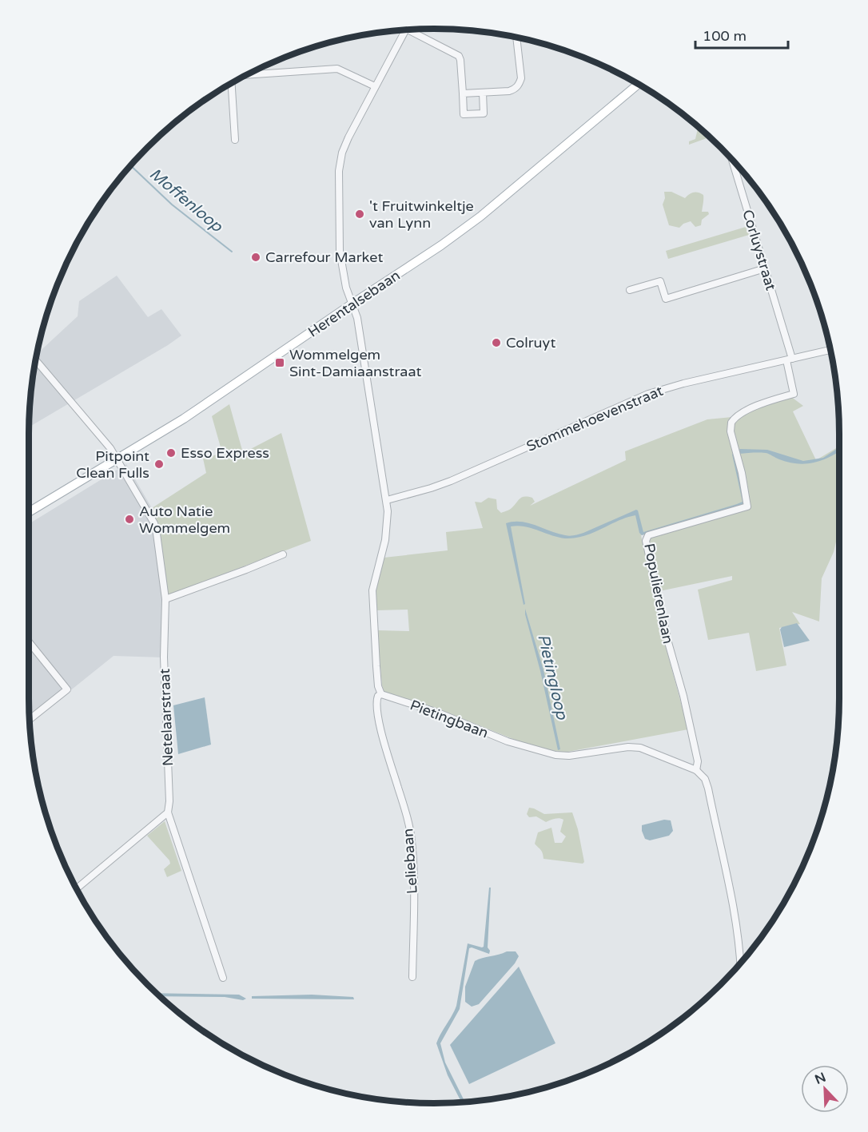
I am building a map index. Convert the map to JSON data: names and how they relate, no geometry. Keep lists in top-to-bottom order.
{
  "streets": {
    "main road": ["Herentalsebaan"],
    "street": [
      "Corluystraat",
      "Stommehoevenstraat",
      "Populierenlaan",
      "Netelaarstraat",
      "Pietingbaan",
      "Leliebaan"
    ]
  },
  "crossings": [
    ["Corluystraat", "Stommehoevenstraat"],
    ["Corluystraat", "Populierenlaan"],
    ["Herentalsebaan", "Netelaarstraat"],
    ["Stommehoevenstraat", "Populierenlaan"],
    ["Populierenlaan", "Pietingbaan"],
    ["Pietingbaan", "Leliebaan"]
  ],
  "water": ["Moffenloop", "Pietingloop"],
  "places": {
    "other": [
      "'t Fruitwinkeltje van Lynn",
      "Carrefour Market",
      "Colruyt",
      "Esso Express",
      "Pitpoint Clean Fulls",
      "Auto Natie Wommelgem"
    ],
    "transit": ["Wommelgem Sint-Damiaanstraat"]
  },
  "scale_bar": "100 m",
  "north": "top left"
}
